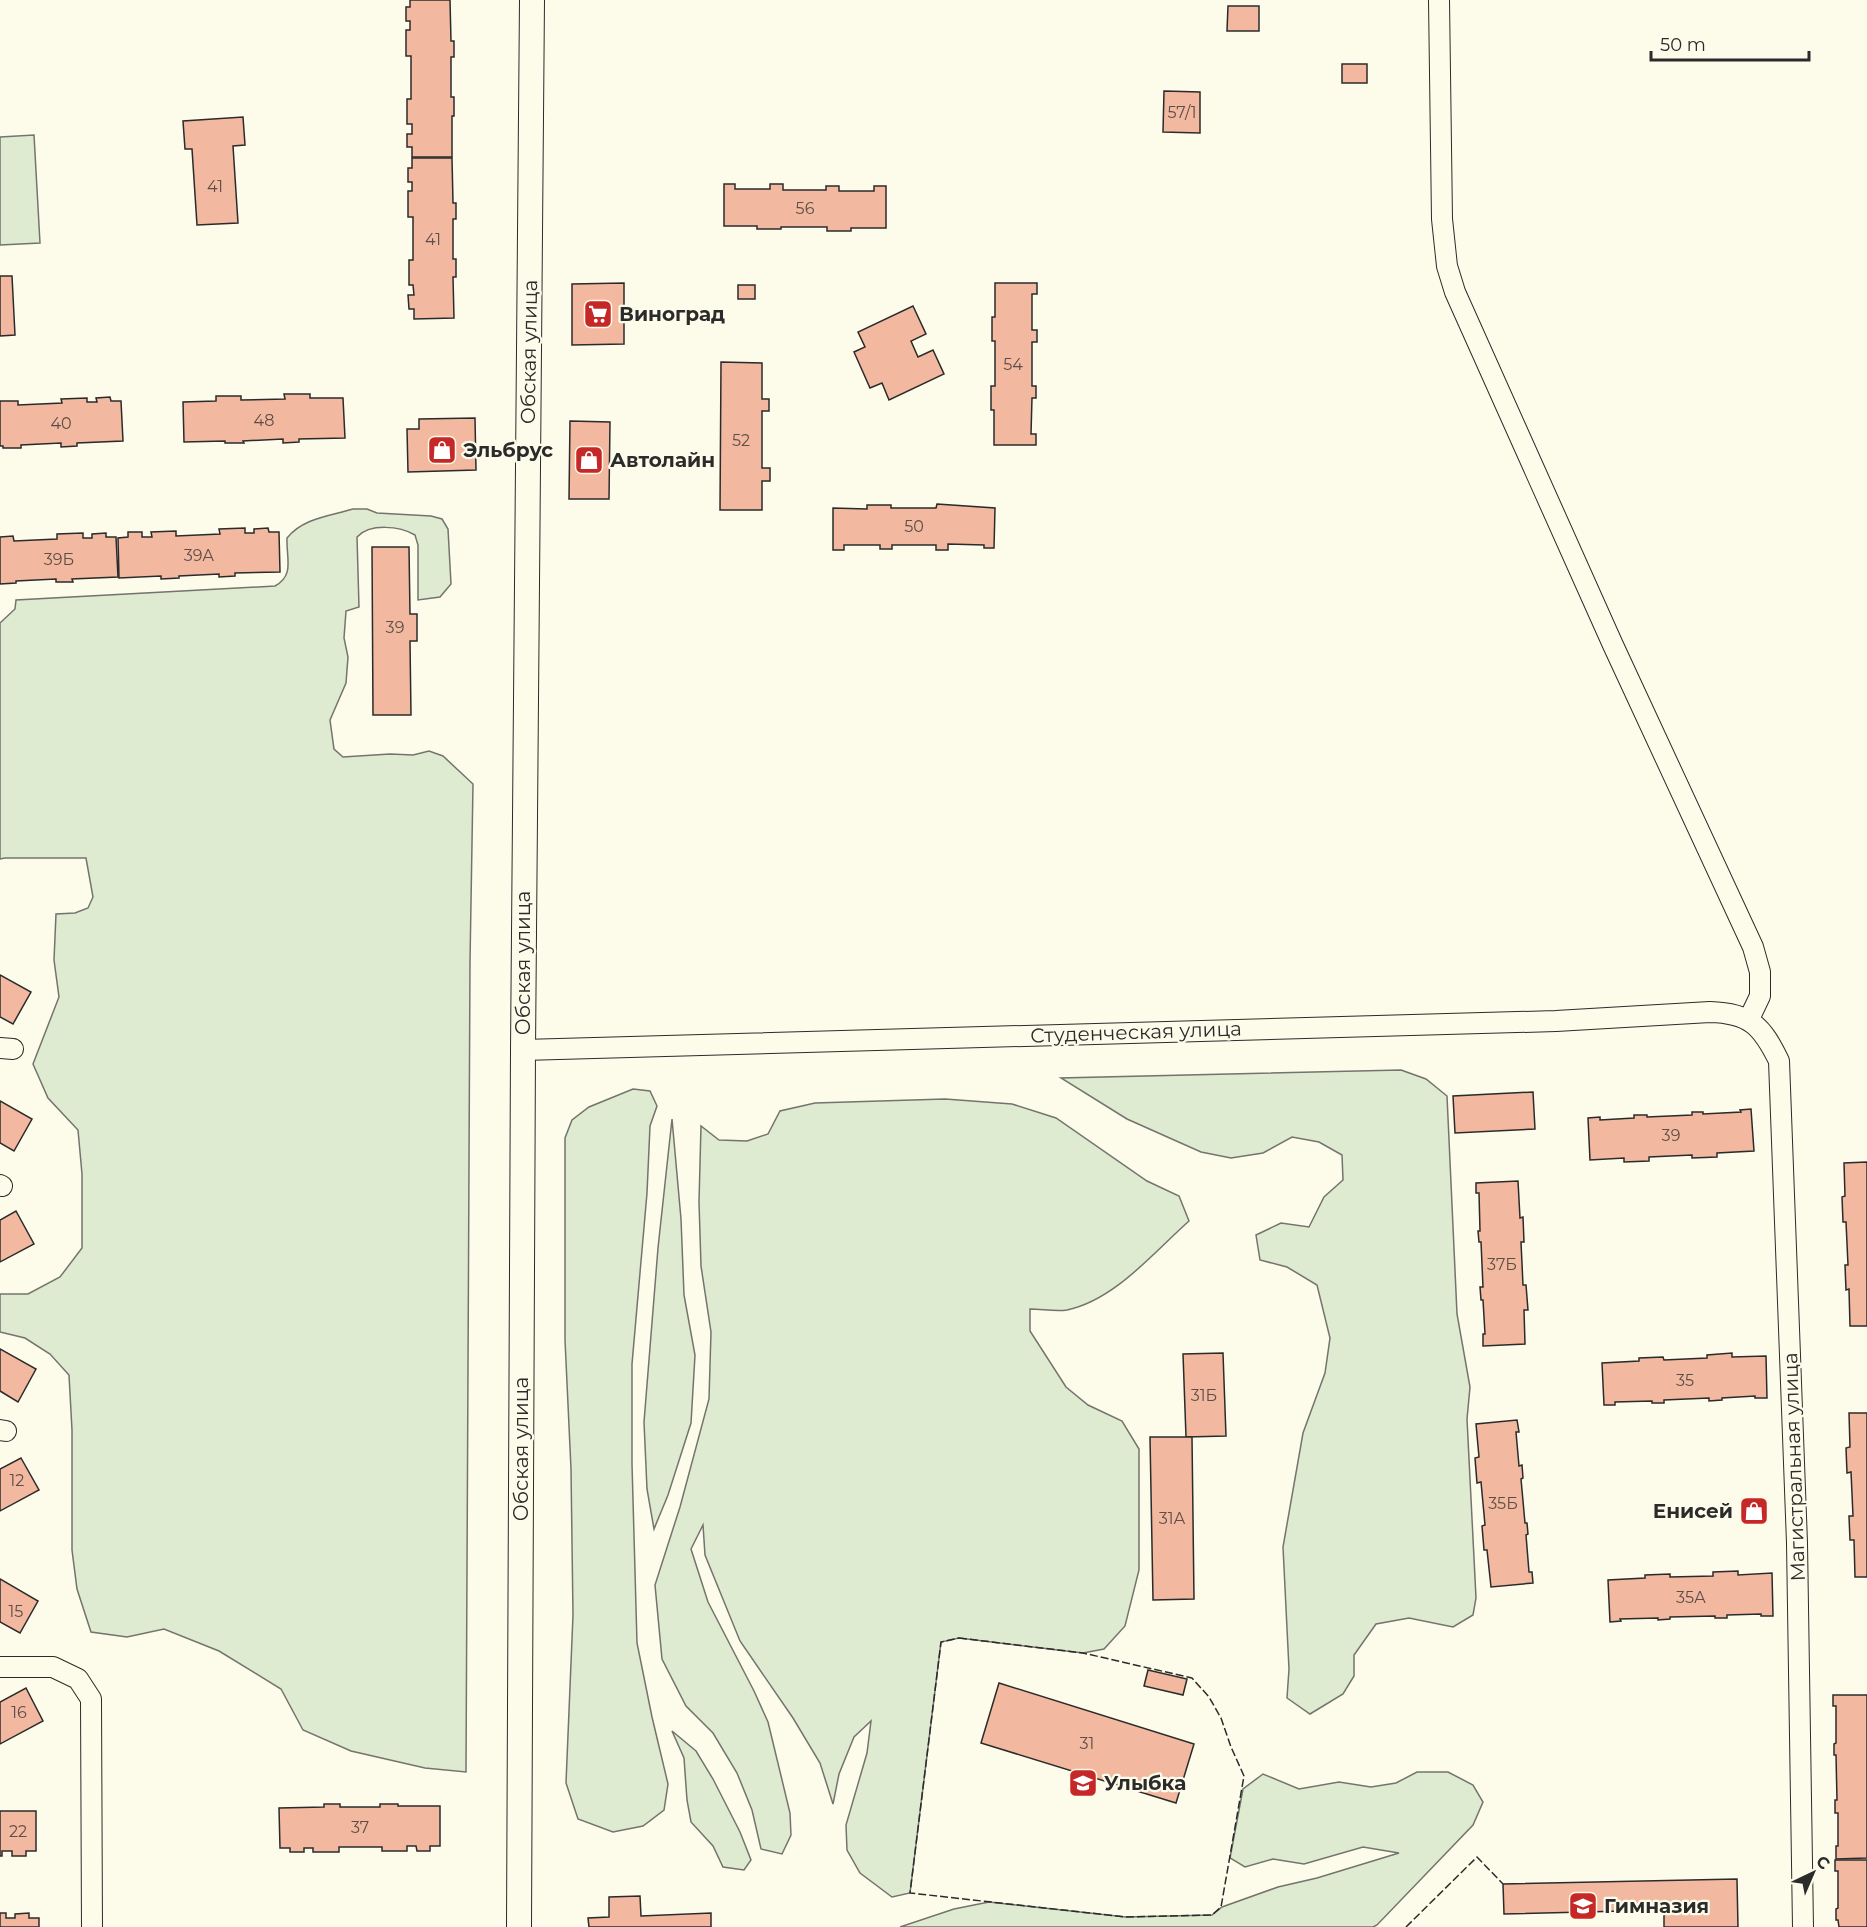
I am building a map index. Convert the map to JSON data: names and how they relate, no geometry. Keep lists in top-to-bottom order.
{
  "streets": {
    "street": ["Обская улица", "Студенческая улица", "Магистральная улица"]
  },
  "crossings": [
    ["Обская улица", "Студенческая улица"],
    ["Студенческая улица", "Магистральная улица"]
  ],
  "places": {
    "supermarket": ["Виноград"],
    "shop": ["Эльбрус", "Автолайн", "Енисей"],
    "school or university": ["Улыбка", "Гимназия"]
  },
  "house_numbers": [
    "57/1",
    "41",
    "56",
    "41",
    "54",
    "48",
    "40",
    "52",
    "50",
    "39А",
    "39Б",
    "39",
    "39",
    "37Б",
    "35",
    "31Б",
    "12",
    "35Б",
    "31А",
    "35А",
    "15",
    "16",
    "31",
    "37",
    "22"
  ],
  "scale_bar": "50 m",
  "north": "top right"
}
